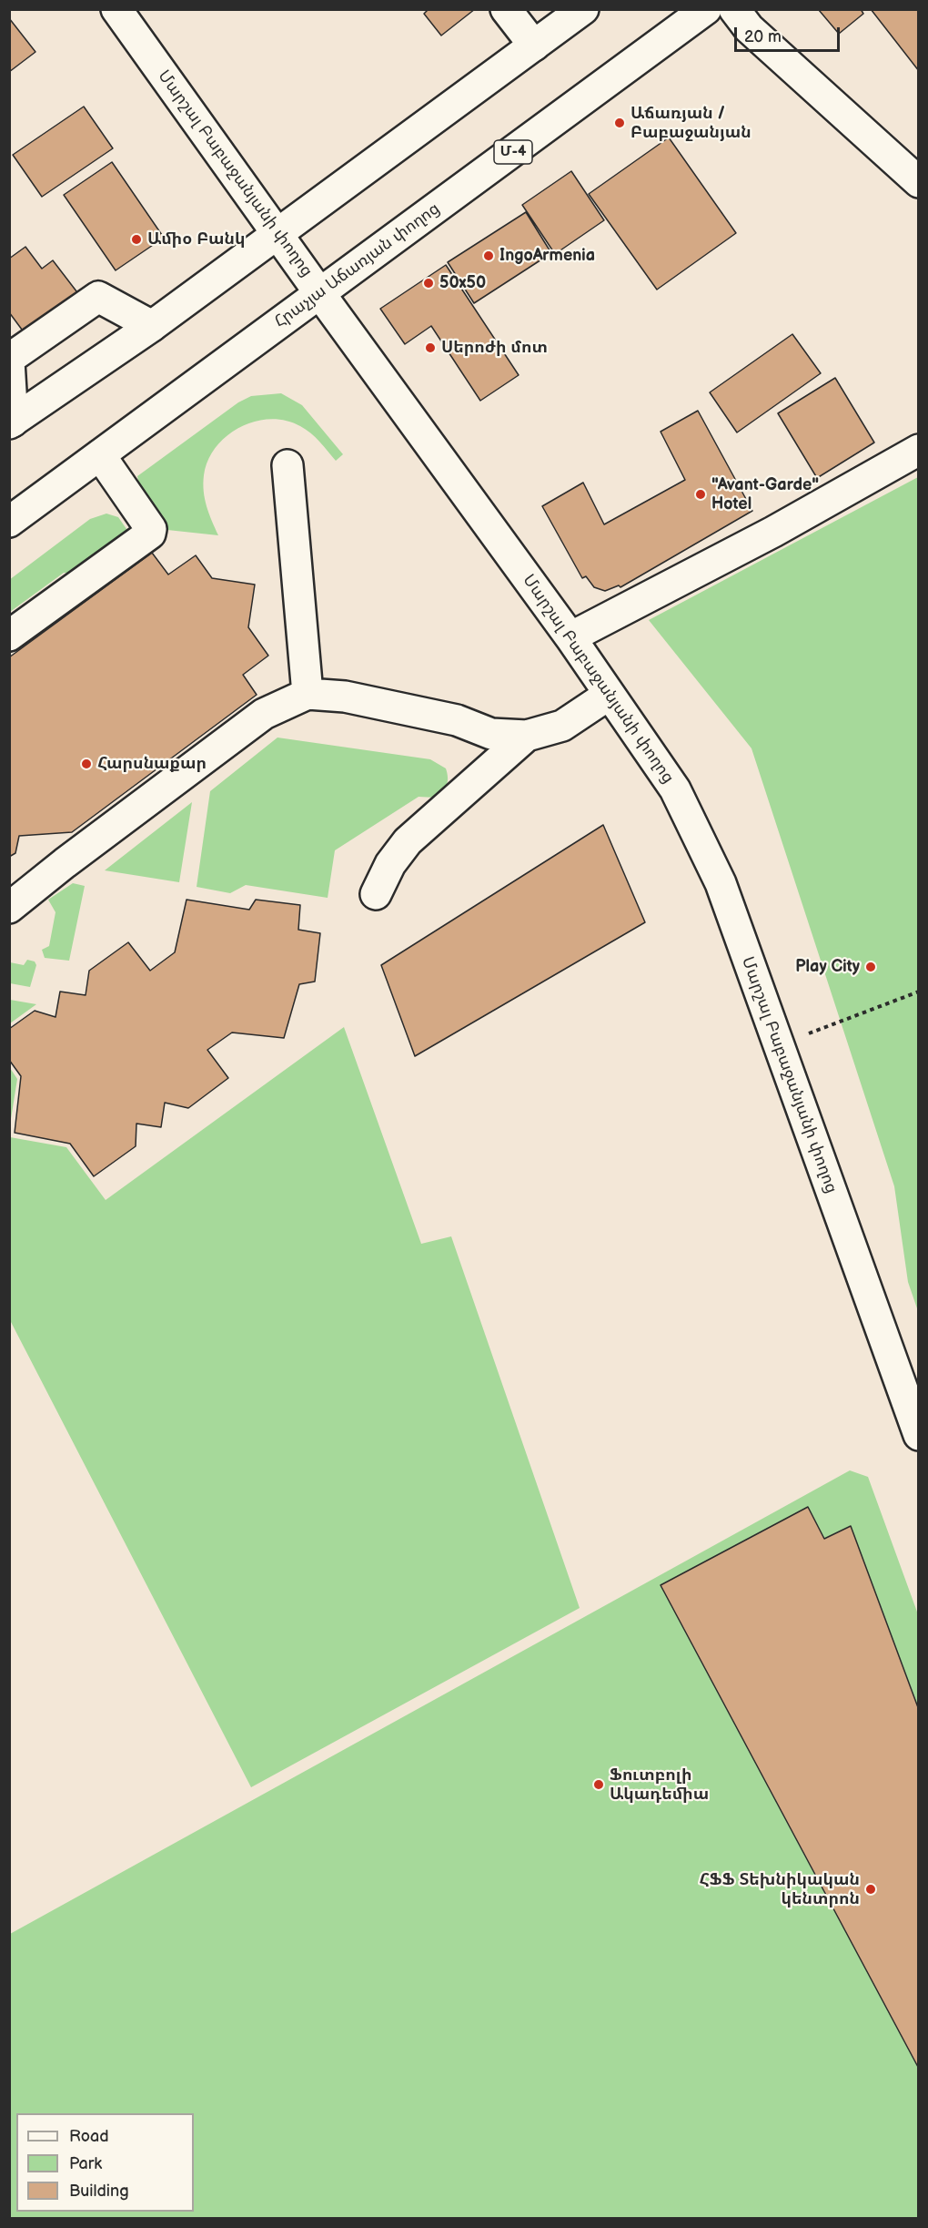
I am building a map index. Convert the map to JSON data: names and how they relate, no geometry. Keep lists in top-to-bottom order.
{
  "streets": {
    "main road": ["Մ-4", "Մարշալ Բաբաջանյանի փողոց", "Հրաչյա Աճառյան փողոց"]
  },
  "crossings": [
    ["Մարշալ Բաբաջանյանի փողոց", "Հրաչյա Աճառյան փողոց"]
  ],
  "places": [
    "Աճառյան / Բաբաջանյան",
    "Ամիօ Բանկ",
    "IngoArmenia",
    "50x50",
    "Սերոժի մոտ",
    "\"Avant-Garde\" Hotel",
    "Հարսնաքար",
    "Play City",
    "Ֆուտբոլի Ակադեմիա",
    "ՀՖՖ Տեխնիկական կենտրոն"
  ],
  "legend": ["Road", "Park", "Building"],
  "scale_bar": "20 m"
}
